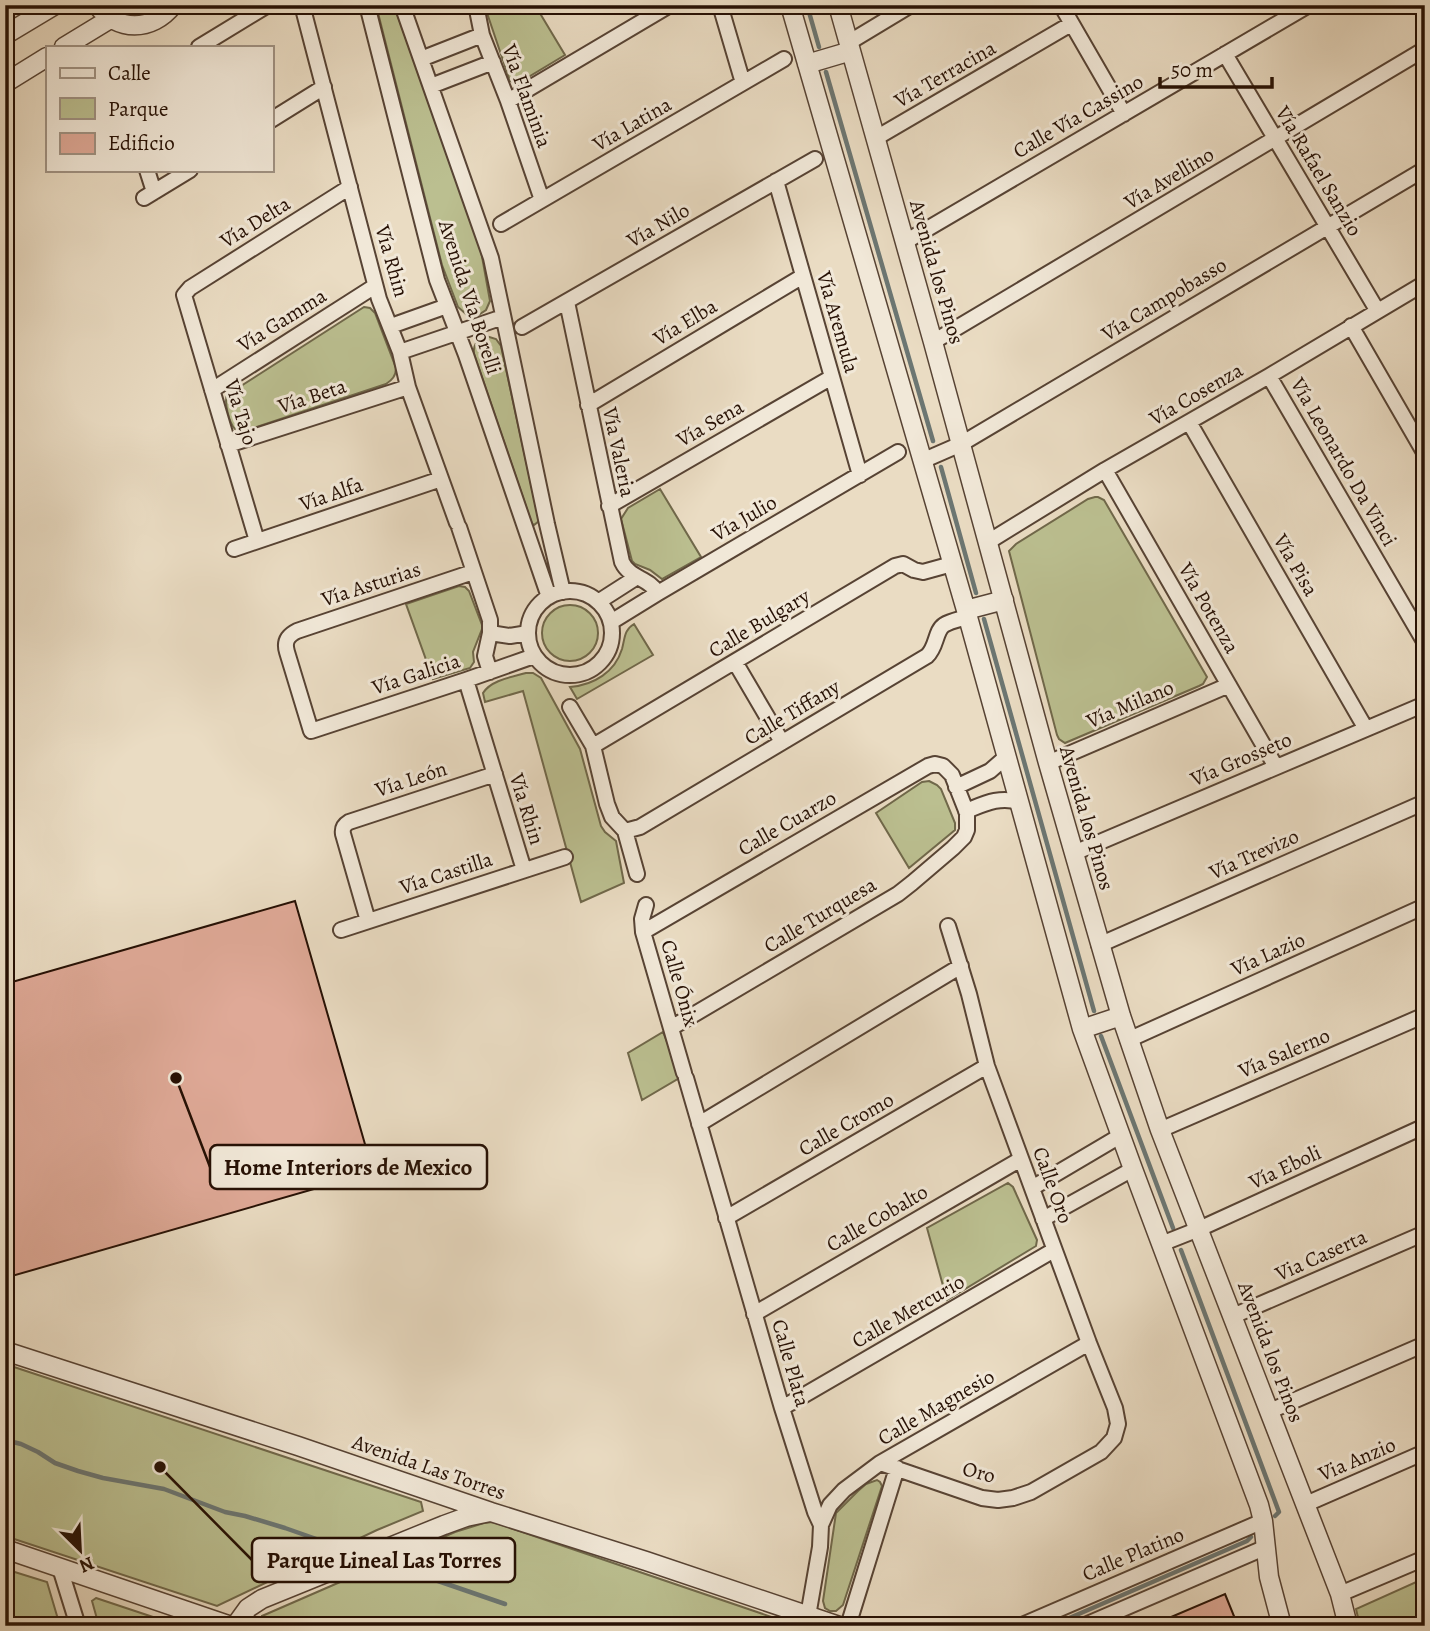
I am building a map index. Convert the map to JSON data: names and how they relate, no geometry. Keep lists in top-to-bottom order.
{
  "streets": {
    "street": [
      "Vía Terracina",
      "Vía Flaminia",
      "Calle Vía Cassino",
      "Vía Latina",
      "Vía Rafael Sanzio",
      "Vía Avellino",
      "Vía Delta",
      "Vía Nilo",
      "Vía Rhin",
      "Avenida los Pinos",
      "Avenida Vía Borelli",
      "Vía Campobasso",
      "Vía Gamma",
      "Vía Elba",
      "Vía Aremula",
      "Vía Cosenza",
      "Vía Beta",
      "Vía Tajo",
      "Vía Sena",
      "Vía Valeria",
      "Vía Leonardo Da Vinci",
      "Vía Alfa",
      "Vía Julio",
      "Vía Pisa",
      "Vía Asturias",
      "Vía Potenza",
      "Calle Bulgary",
      "Vía Galicia",
      "Vía Milano",
      "Calle Tiffany",
      "Vía Grosseto",
      "Vía León",
      "Calle Cuarzo",
      "Vía Trevizo",
      "Vía Castilla",
      "Calle Turquesa",
      "Vía Lazio",
      "Calle Ónix",
      "Vía Salerno",
      "Calle Cromo",
      "Vía Eboli",
      "Calle Oro",
      "Calle Cobalto",
      "Via Caserta",
      "Calle Mercurio",
      "Calle Plata",
      "Calle Magnesio",
      "Via Anzio",
      "Avenida Las Torres",
      "Oro",
      "Calle Platino"
    ]
  },
  "crossings": [
    ["Vía Terracina", "Avenida los Pinos"],
    ["Vía Flaminia", "Vía Latina"],
    ["Calle Vía Cassino", "Vía Rafael Sanzio"],
    ["Calle Vía Cassino", "Avenida los Pinos"],
    ["Vía Rafael Sanzio", "Vía Avellino"],
    ["Vía Rafael Sanzio", "Vía Campobasso"],
    ["Vía Rafael Sanzio", "Vía Cosenza"],
    ["Vía Avellino", "Avenida los Pinos"],
    ["Vía Delta", "Vía Rhin"],
    ["Vía Delta", "Vía Tajo"],
    ["Vía Nilo", "Vía Aremula"],
    ["Vía Nilo", "Vía Valeria"],
    ["Vía Rhin", "Vía Gamma"],
    ["Vía Rhin", "Vía Beta"],
    ["Vía Rhin", "Vía Alfa"],
    ["Vía Rhin", "Vía Asturias"],
    ["Vía Rhin", "Vía Galicia"],
    ["Vía Rhin", "Vía León"],
    ["Vía Rhin", "Vía Castilla"],
    ["Avenida los Pinos", "Vía Campobasso"],
    ["Avenida los Pinos", "Vía Cosenza"],
    ["Avenida los Pinos", "Vía Milano"],
    ["Avenida los Pinos", "Vía Grosseto"],
    ["Avenida los Pinos", "Vía Trevizo"],
    ["Avenida los Pinos", "Vía Lazio"],
    ["Avenida los Pinos", "Vía Salerno"],
    ["Avenida los Pinos", "Vía Eboli"],
    ["Avenida los Pinos", "Via Caserta"],
    ["Avenida los Pinos", "Via Anzio"],
    ["Avenida Vía Borelli", "Vía Julio"],
    ["Avenida Vía Borelli", "Vía Galicia"],
    ["Vía Gamma", "Vía Tajo"],
    ["Vía Elba", "Vía Aremula"],
    ["Vía Elba", "Vía Valeria"],
    ["Vía Aremula", "Vía Sena"],
    ["Vía Aremula", "Vía Julio"],
    ["Vía Cosenza", "Vía Leonardo Da Vinci"],
    ["Vía Cosenza", "Vía Pisa"],
    ["Vía Cosenza", "Vía Potenza"],
    ["Vía Beta", "Vía Tajo"],
    ["Vía Tajo", "Vía Alfa"],
    ["Vía Sena", "Vía Valeria"],
    ["Vía Valeria", "Vía Julio"],
    ["Vía Julio", "Vía Galicia"],
    ["Vía Pisa", "Vía Grosseto"],
    ["Vía Asturias", "Vía Galicia"],
    ["Vía Potenza", "Vía Milano"],
    ["Vía Potenza", "Vía Grosseto"],
    ["Vía León", "Vía Castilla"],
    ["Calle Cuarzo", "Calle Ónix"],
    ["Calle Turquesa", "Calle Ónix"],
    ["Calle Ónix", "Calle Plata"],
    ["Calle Cromo", "Calle Oro"],
    ["Calle Cromo", "Calle Plata"],
    ["Calle Oro", "Calle Cobalto"],
    ["Calle Oro", "Calle Mercurio"],
    ["Calle Oro", "Calle Magnesio"],
    ["Calle Oro", "Oro"],
    ["Calle Cobalto", "Calle Plata"],
    ["Calle Mercurio", "Calle Plata"],
    ["Calle Plata", "Calle Magnesio"],
    ["Calle Plata", "Avenida Las Torres"],
    ["Calle Magnesio", "Oro"]
  ],
  "places": ["Home Interiors de Mexico", "Parque Lineal Las Torres"],
  "legend": ["Calle", "Parque", "Edificio"],
  "scale_bar": "50 m",
  "north": "bottom right"
}
